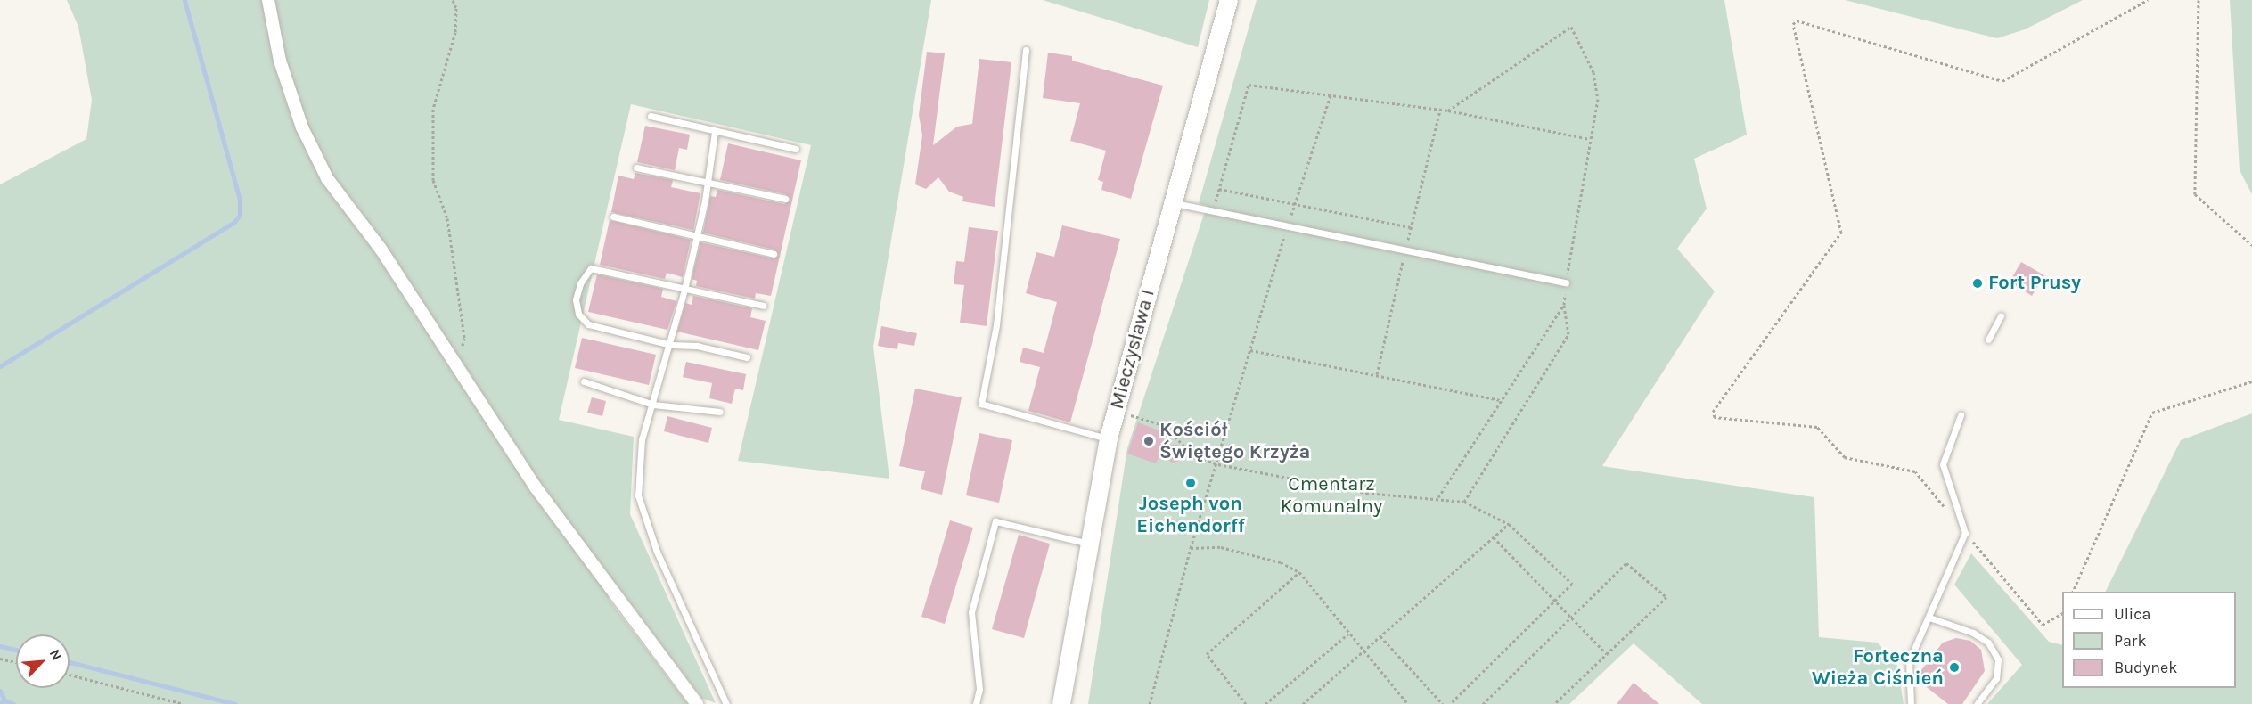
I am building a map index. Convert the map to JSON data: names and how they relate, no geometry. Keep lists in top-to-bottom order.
{
  "streets": {
    "main road": ["Mieczysława I"]
  },
  "parks": ["Cmentarz Komunalny"],
  "places": [
    "Fort Prusy",
    "Kościół Świętego Krzyża",
    "Joseph von Eichendorff",
    "Forteczna Wieża Ciśnień"
  ],
  "legend": ["Ulica", "Park", "Budynek"],
  "north": "top right"
}
